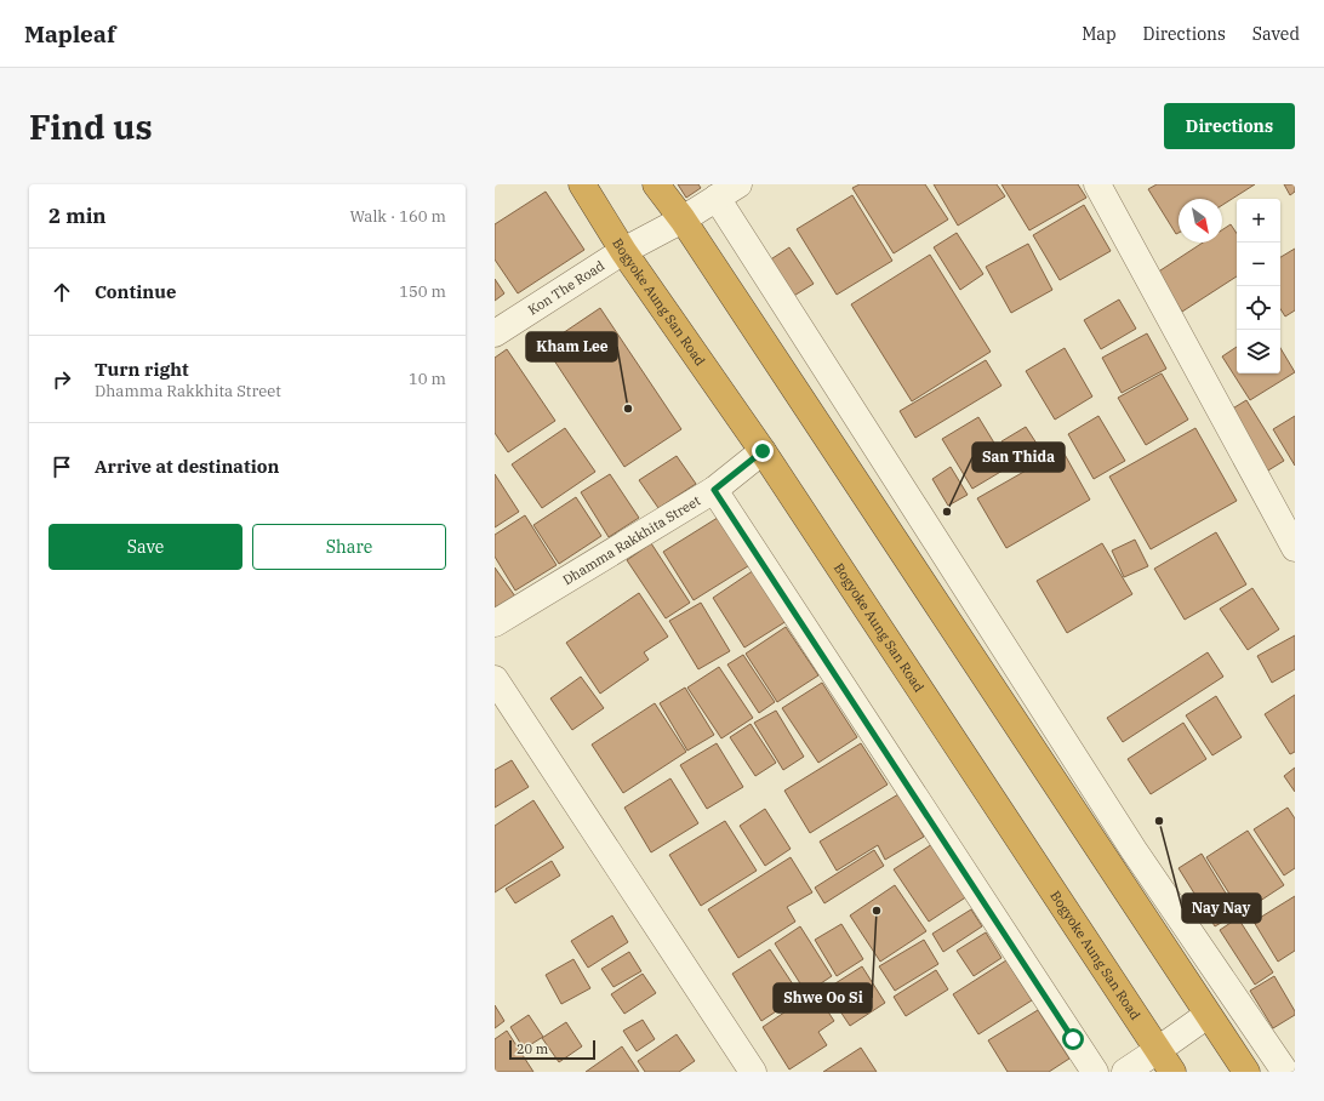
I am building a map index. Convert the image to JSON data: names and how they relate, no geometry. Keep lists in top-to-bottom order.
{
  "streets": {
    "highway": ["Bogyoke Aung San Road"],
    "street": ["Kon The Road", "Dhamma Rakkhita Street"]
  },
  "crossings": [
    ["Kon The Road", "Bogyoke Aung San Road"],
    ["Bogyoke Aung San Road", "Dhamma Rakkhita Street"]
  ],
  "places": [
    "Kham Lee",
    "San Thida",
    "Nay Nay",
    "Shwe Oo Si"
  ],
  "scale_bar": "20 m",
  "north": "bottom right",
  "page": {
    "header": "Mapleaf",
    "nav": ["Map", "Directions", "Saved"],
    "buttons": [
      "Directions",
      ["Save", "Share"]
    ],
    "title": "Find us",
    "heading": ["2 min", "Walk · 160 m"],
    "map_buttons": ["+", "−"],
    "list": [
      ["Continue", "150 m"],
      ["Turn right", "Dhamma Rakkhita Street", "10 m"],
      "Arrive at destination"
    ],
    "scale": "20 m"
  }
}
